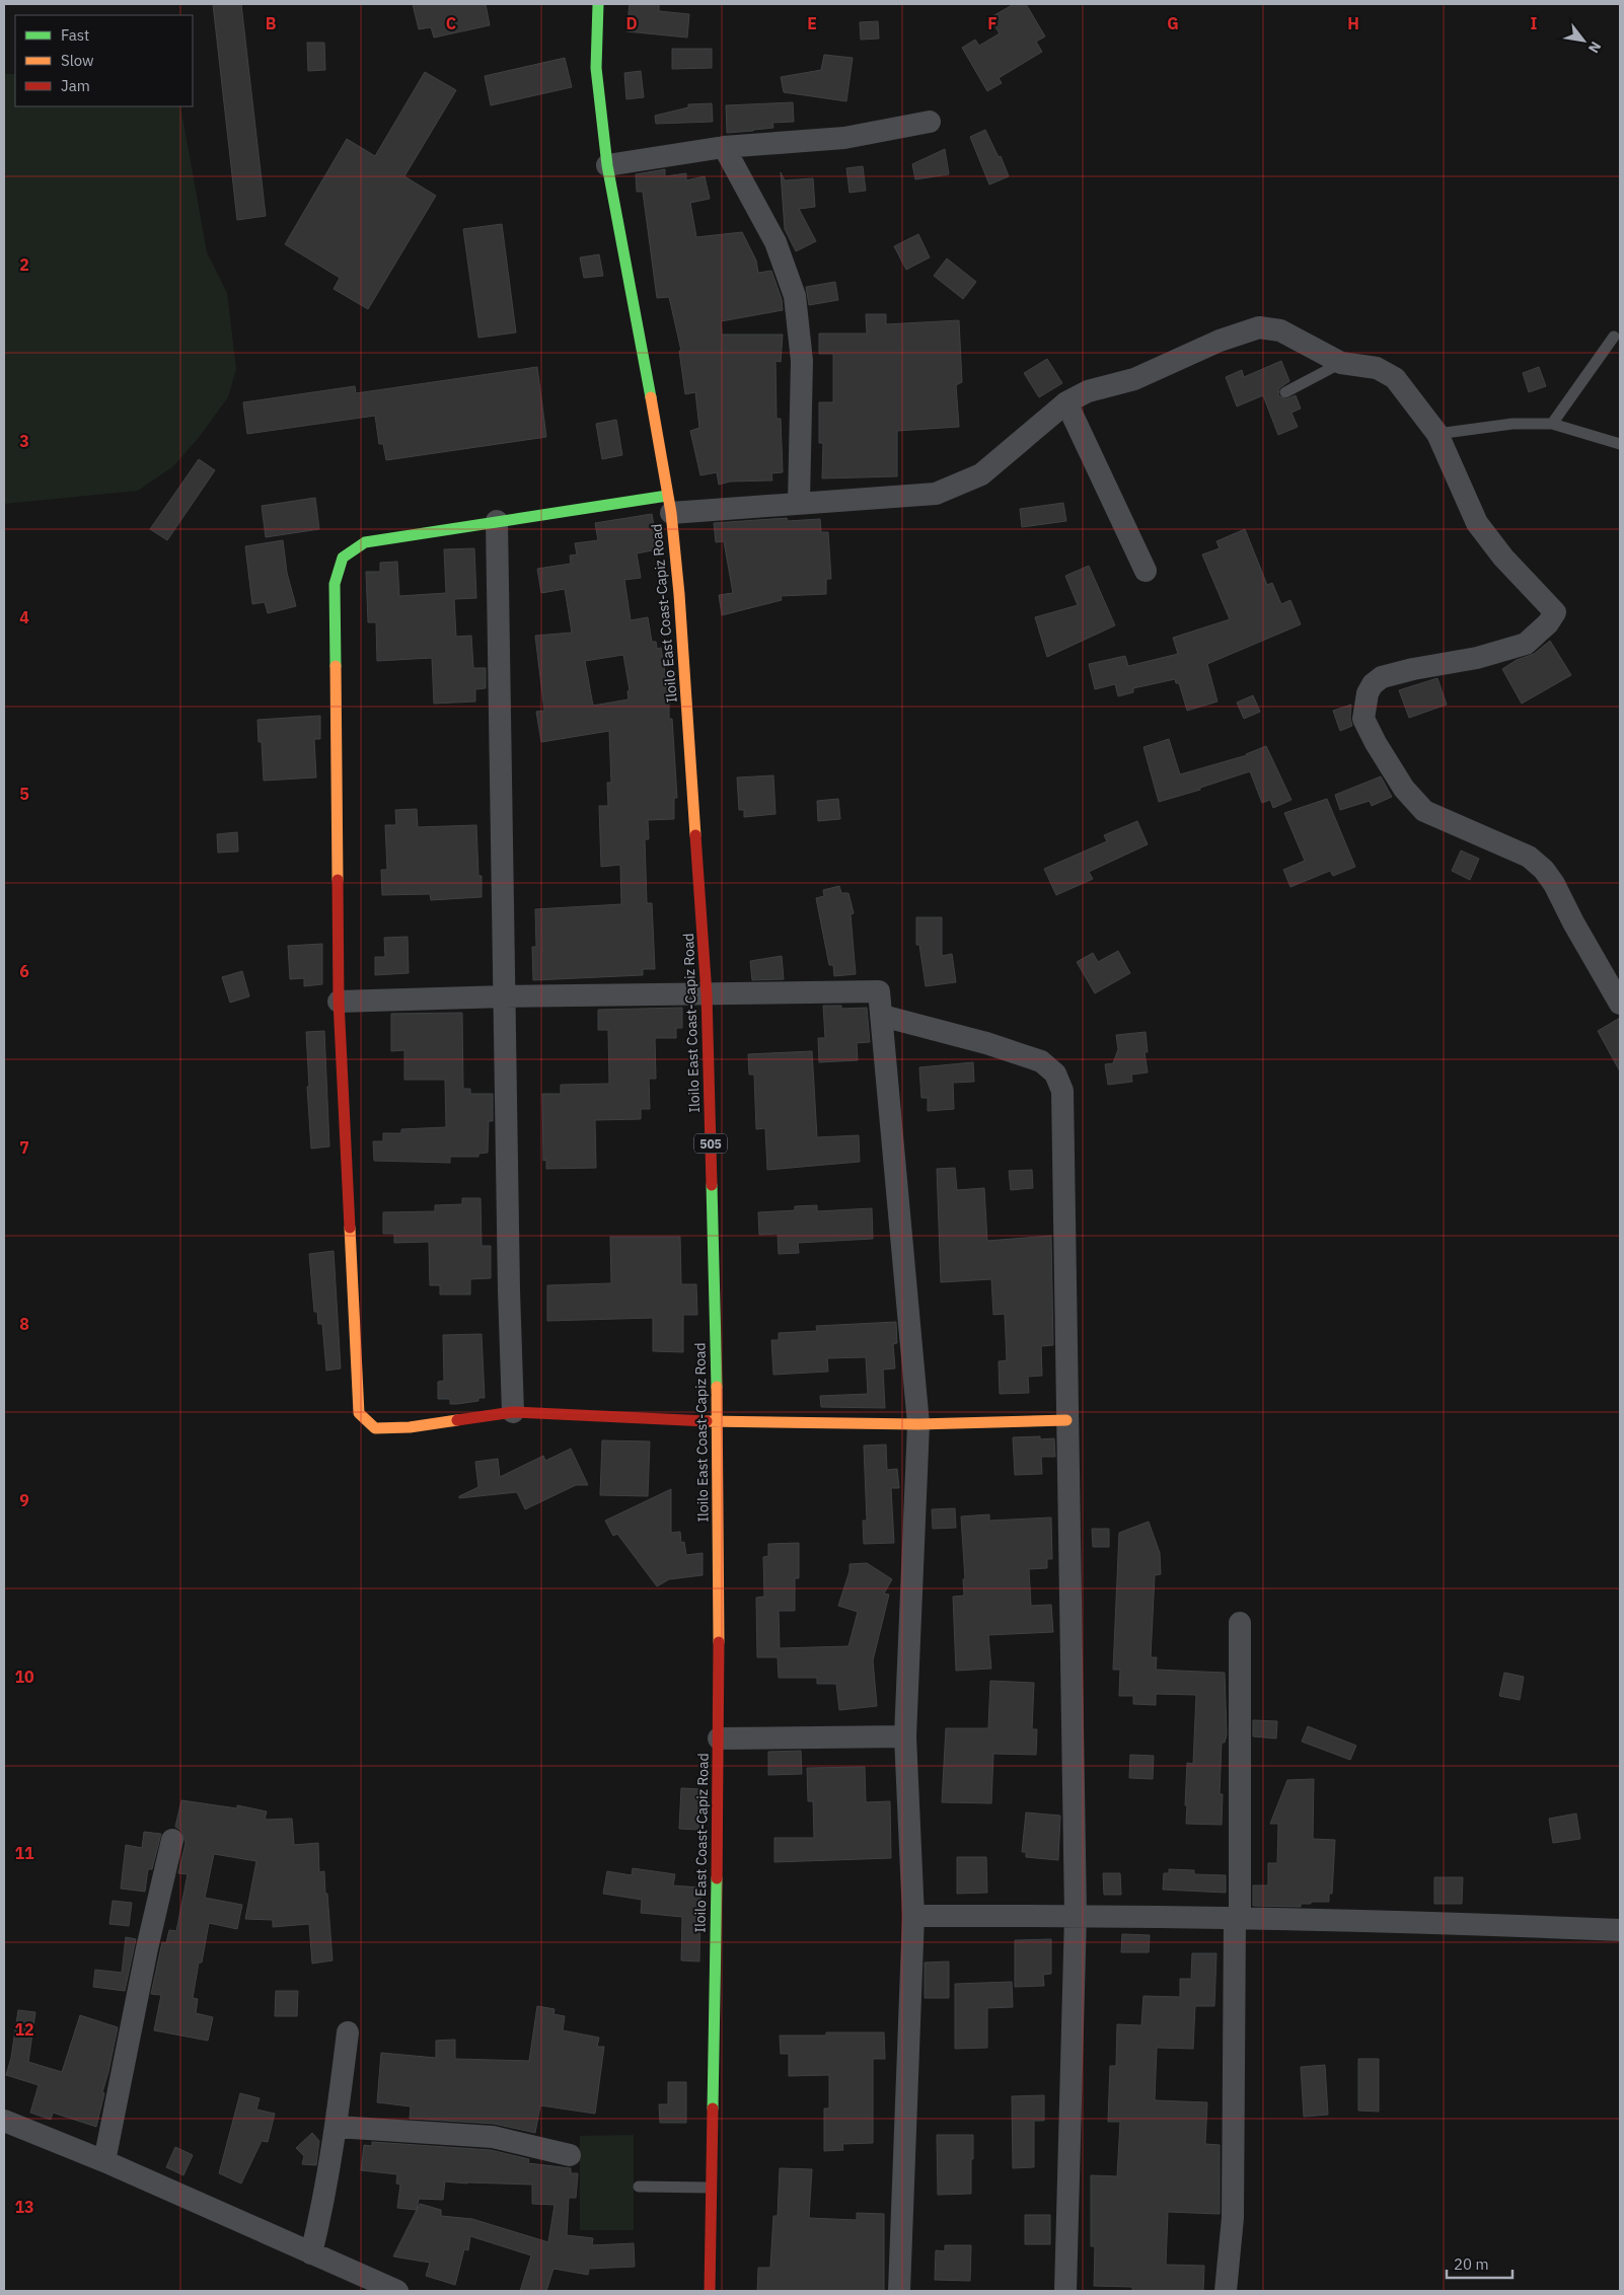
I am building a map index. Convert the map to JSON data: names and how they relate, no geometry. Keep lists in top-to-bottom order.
{
  "streets": {
    "main road": ["Iloilo East Coast-Capiz Road", "505"]
  },
  "legend": ["Fast", "Slow", "Jam"],
  "scale_bar": "20 m",
  "north": "bottom right",
  "grid": {
    "columns": [
      "B",
      "C",
      "D",
      "E",
      "F",
      "G",
      "H",
      "I"
    ],
    "rows": [
      "2",
      "3",
      "4",
      "5",
      "6",
      "7",
      "8",
      "9",
      "10",
      "11",
      "12",
      "13"
    ]
  }
}
